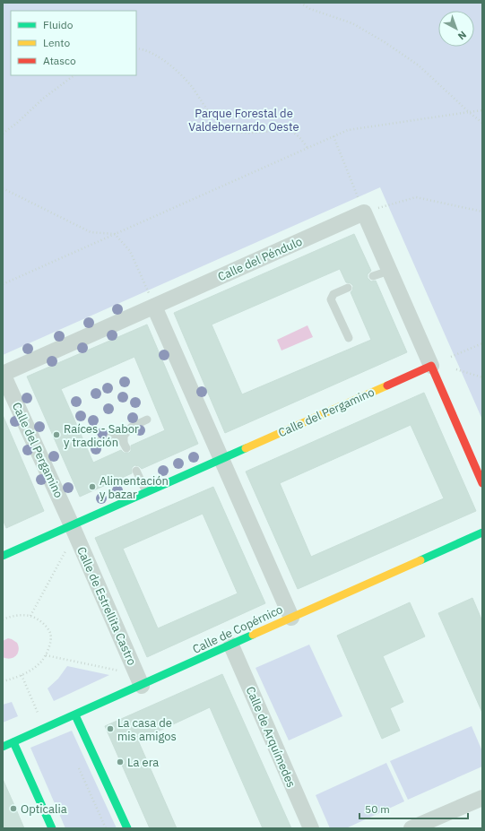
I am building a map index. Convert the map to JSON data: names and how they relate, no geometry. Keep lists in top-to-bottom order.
{
  "streets": {
    "street": [
      "Calle del Péndulo",
      "Calle del Pergamino",
      "Calle de Estrellita Castro",
      "Calle de Copérnico",
      "Calle de Arquímedes"
    ]
  },
  "crossings": [
    ["Calle del Péndulo", "Calle del Pergamino"],
    ["Calle del Pergamino", "Calle de Estrellita Castro"],
    ["Calle de Estrellita Castro", "Calle de Copérnico"],
    ["Calle de Copérnico", "Calle de Arquímedes"]
  ],
  "parks": ["Parque Forestal de Valdebernardo Oeste"],
  "places": [
    "Raíces - Sabor y tradición",
    "Alimentación y bazar",
    "La casa de mis amigos",
    "La era",
    "Opticalia"
  ],
  "legend": ["Fluido", "Lento", "Atasco"],
  "scale_bar": "50 m",
  "north": "bottom right"
}
